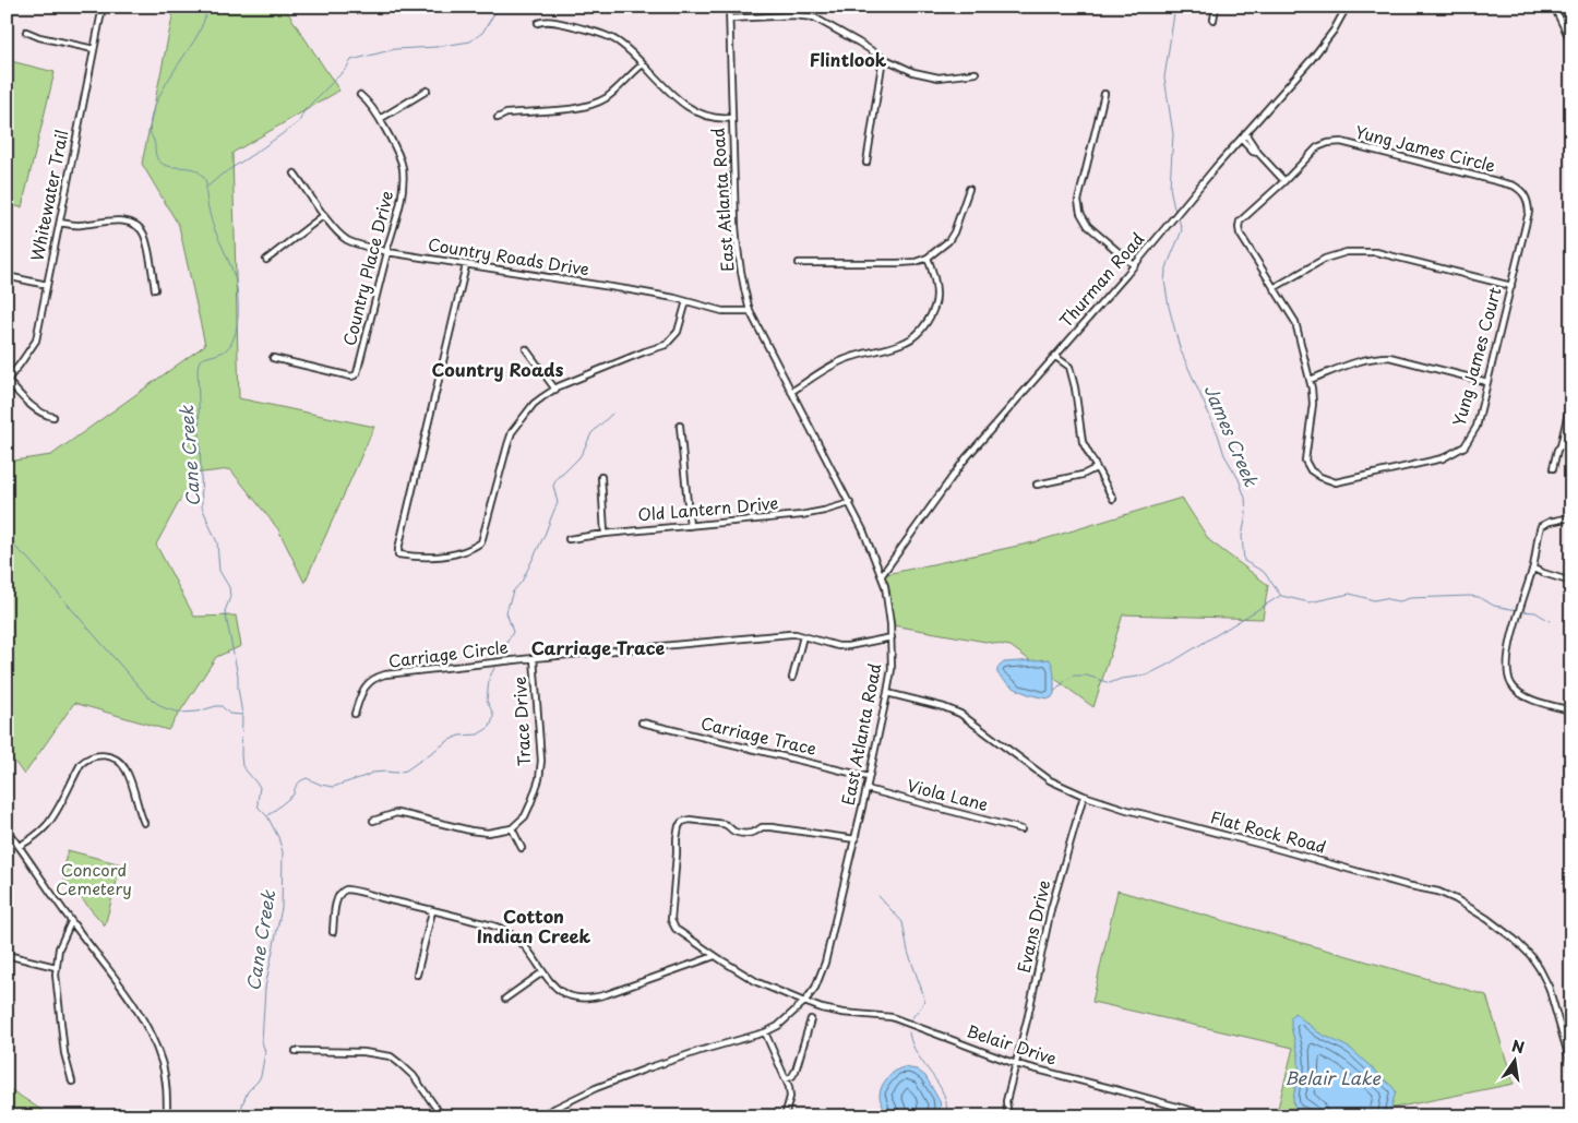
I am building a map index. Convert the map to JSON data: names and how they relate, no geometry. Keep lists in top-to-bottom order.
{
  "streets": {
    "street": [
      "Yung James Circle",
      "Whitewater Trail",
      "East Atlanta Road",
      "Country Roads Drive",
      "Country Place Drive",
      "Thurman Road",
      "Yung James Court",
      "Old Lantern Drive",
      "Carriage Circle",
      "Trace Drive",
      "Carriage Trace",
      "Viola Lane",
      "Flat Rock Road",
      "Evans Drive",
      "Belair Drive"
    ]
  },
  "crossings": [
    ["Yung James Circle", "Yung James Court"],
    ["East Atlanta Road", "Country Roads Drive"],
    ["East Atlanta Road", "Thurman Road"],
    ["East Atlanta Road", "Old Lantern Drive"],
    ["East Atlanta Road", "Carriage Circle"],
    ["East Atlanta Road", "Carriage Trace"],
    ["East Atlanta Road", "Viola Lane"],
    ["East Atlanta Road", "Flat Rock Road"],
    ["East Atlanta Road", "Belair Drive"],
    ["Country Roads Drive", "Country Place Drive"],
    ["Carriage Circle", "Trace Drive"],
    ["Flat Rock Road", "Evans Drive"],
    ["Evans Drive", "Belair Drive"]
  ],
  "districts": [
    "Flintlook",
    "Country Roads",
    "Carriage Trace",
    "Cotton Indian Creek"
  ],
  "water": ["James Creek", "Cane Creek", "Belair Lake"],
  "parks": ["Concord Cemetery"],
  "north": "top"
}
